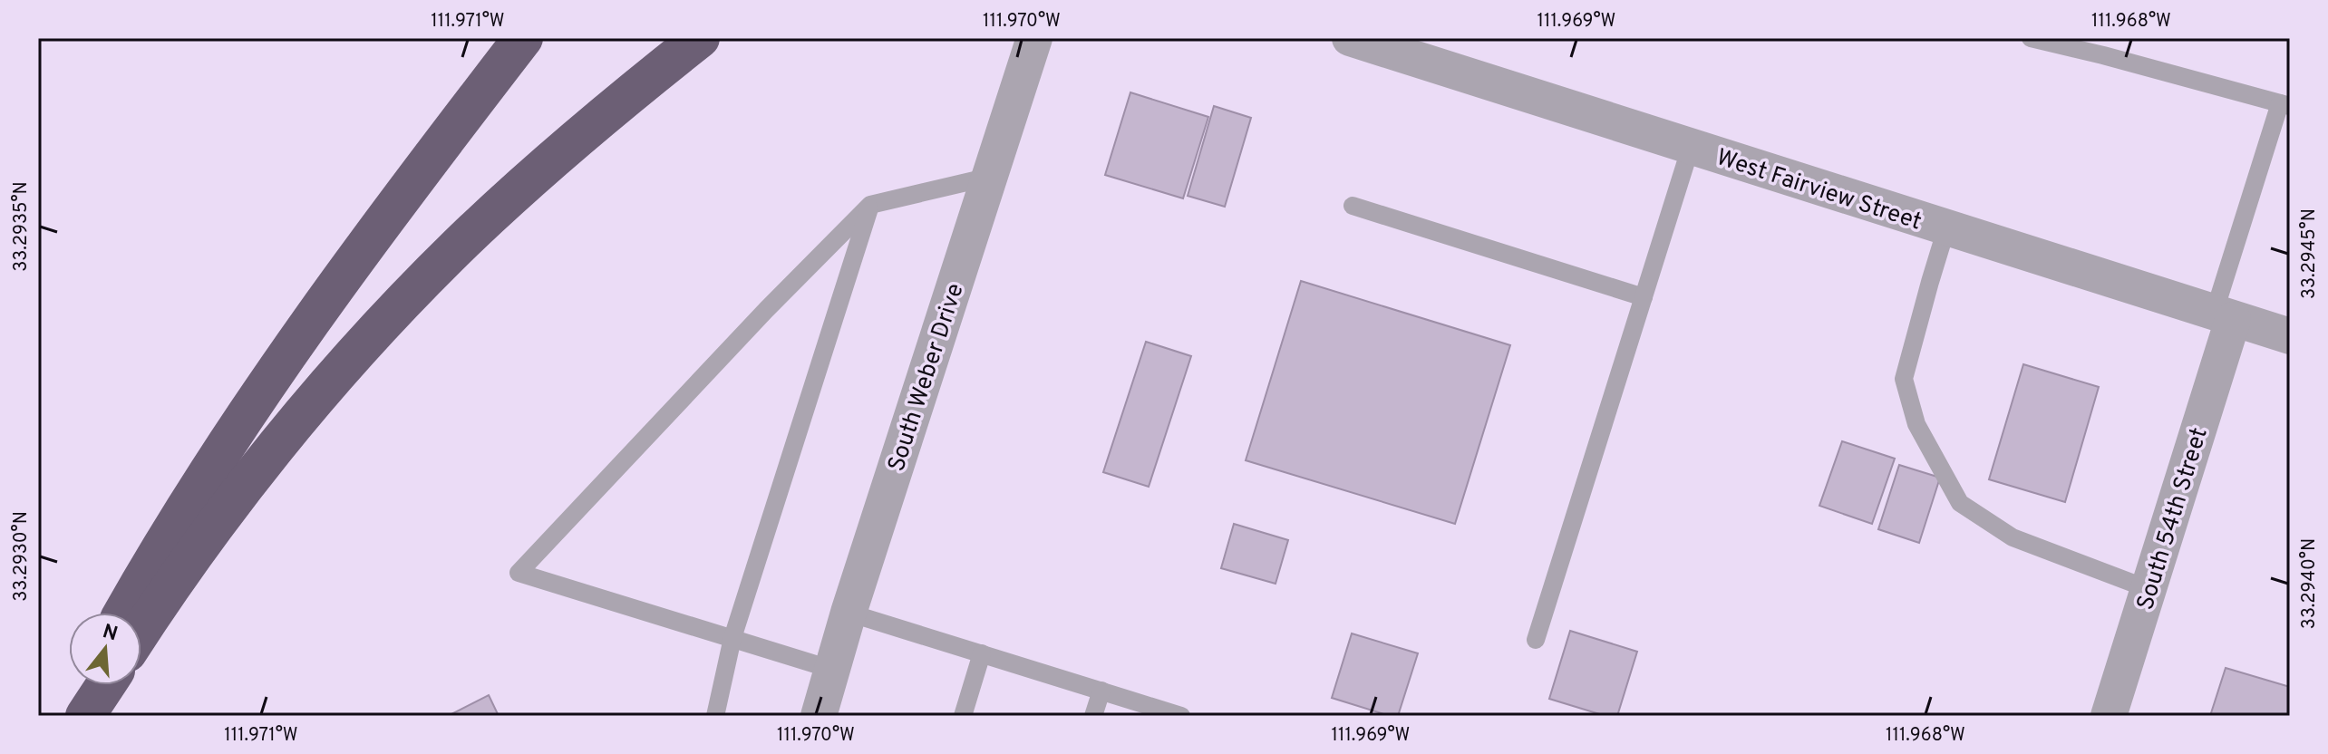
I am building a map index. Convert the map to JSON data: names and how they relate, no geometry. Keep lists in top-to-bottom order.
{
  "streets": {
    "street": ["West Fairview Street", "South Weber Drive", "South 54th Street"]
  },
  "crossings": [
    ["West Fairview Street", "South 54th Street"]
  ],
  "north": "top",
  "coordinates": [
    "111.971°W",
    "111.970°W",
    "111.969°W",
    "111.968°W",
    "33.2935°N",
    "33.2945°N",
    "33.2930°N",
    "33.2940°N"
  ]
}
